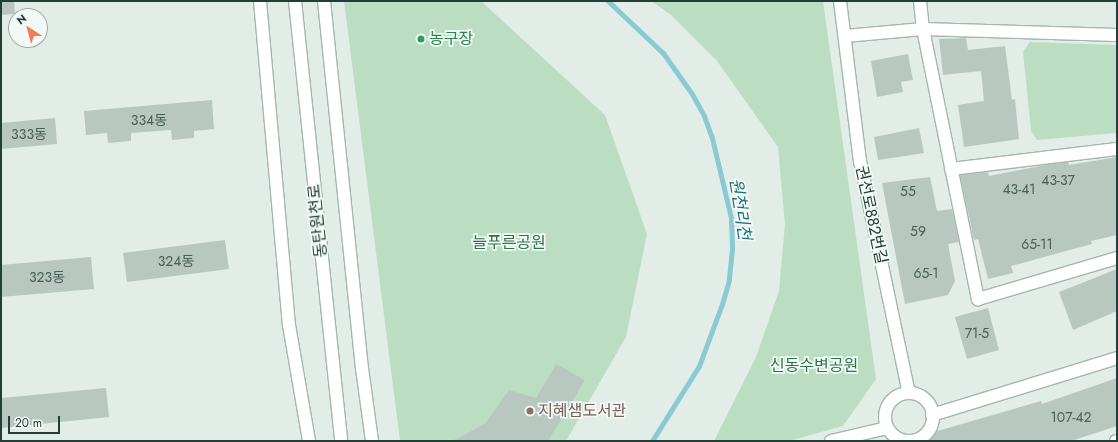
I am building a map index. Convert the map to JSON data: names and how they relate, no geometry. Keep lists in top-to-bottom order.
{
  "streets": {
    "street": ["권선로882번길", "동탄원천로"]
  },
  "water": ["원천리천"],
  "parks": ["늘푸른공원", "신동수변공원"],
  "places": ["농구장", "지혜샘도서관"],
  "house_numbers": [
    "334동",
    "333동",
    "43-37",
    "43-41",
    "55",
    "59",
    "65-11",
    "324동",
    "65-1",
    "323동",
    "71-5",
    "107-42"
  ],
  "scale_bar": "20 m",
  "north": "top left"
}
